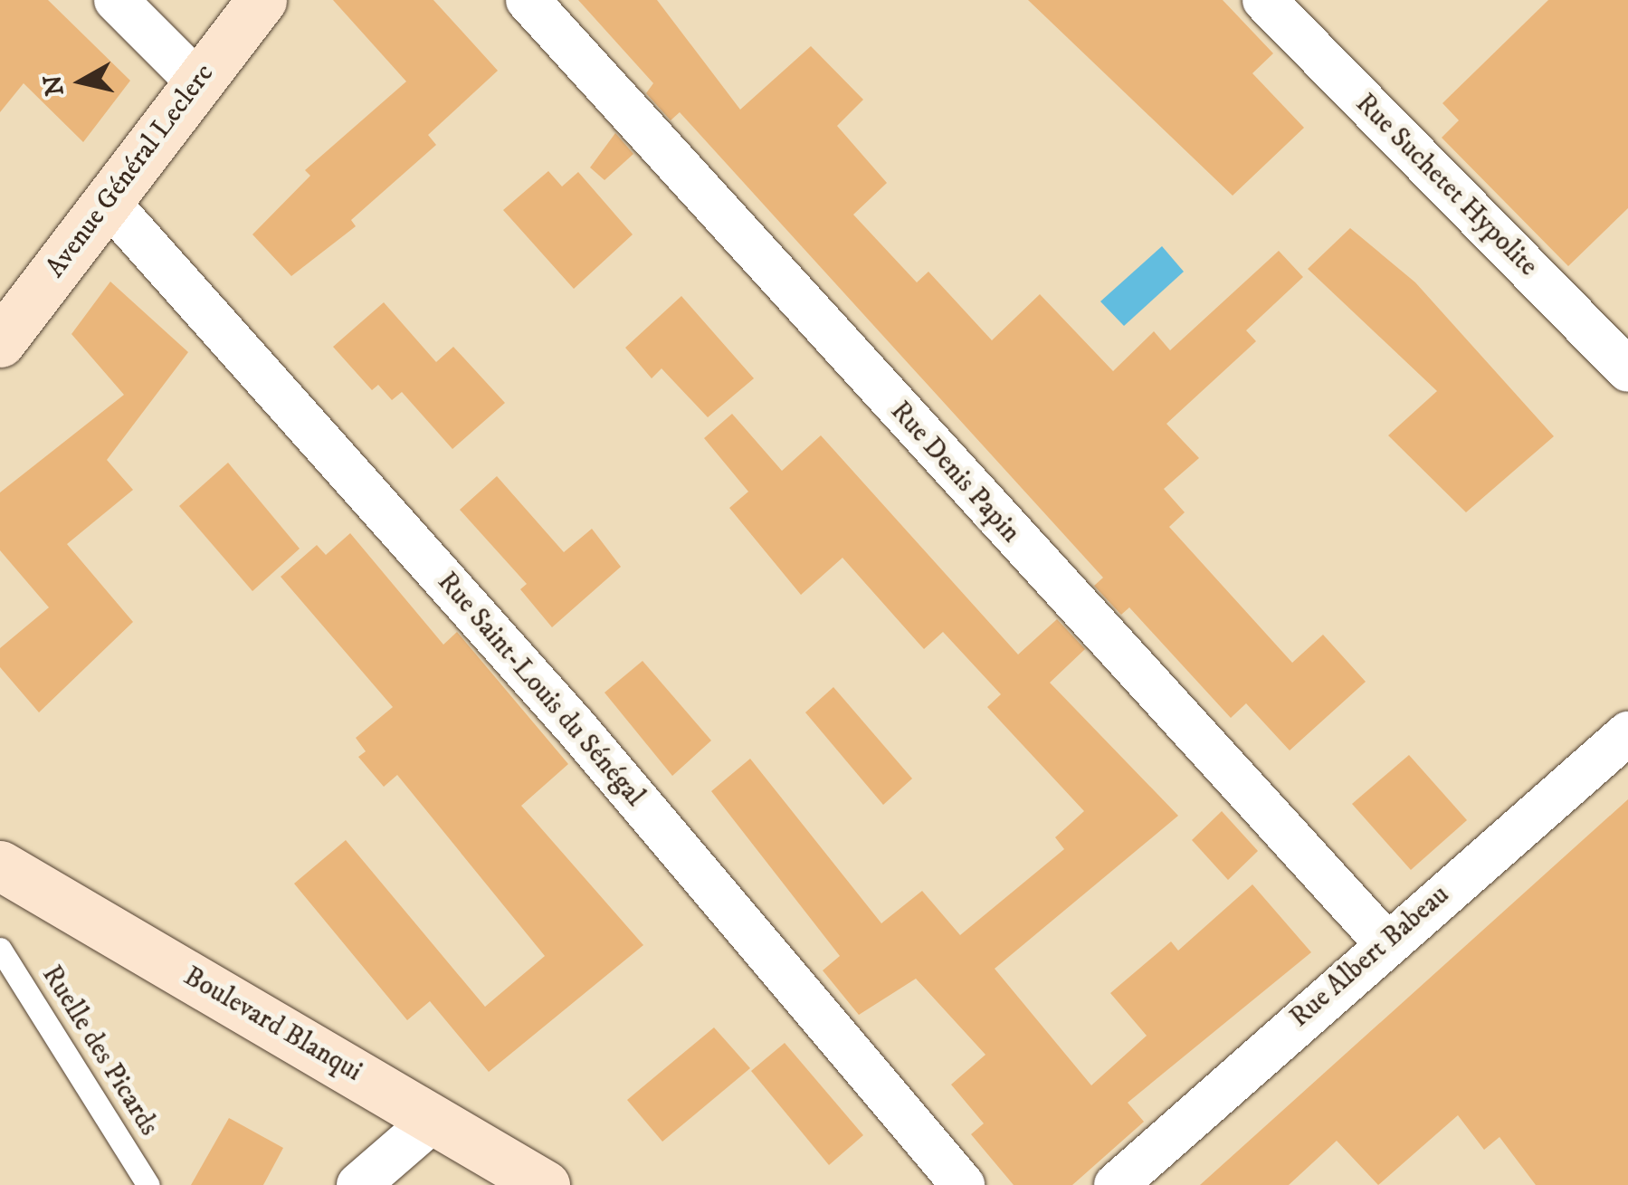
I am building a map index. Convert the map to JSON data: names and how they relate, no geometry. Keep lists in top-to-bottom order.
{
  "streets": {
    "street": [
      "Avenue Général Leclerc",
      "Rue Suchetet Hypolite",
      "Rue Denis Papin",
      "Rue Saint-Louis du Sénégal",
      "Rue Albert Babeau",
      "Boulevard Blanqui"
    ],
    "lane": ["Ruelle des Picards"]
  },
  "crossings": [
    ["Avenue Général Leclerc", "Rue Saint-Louis du Sénégal"],
    ["Rue Denis Papin", "Rue Albert Babeau"]
  ],
  "north": "left"
}
